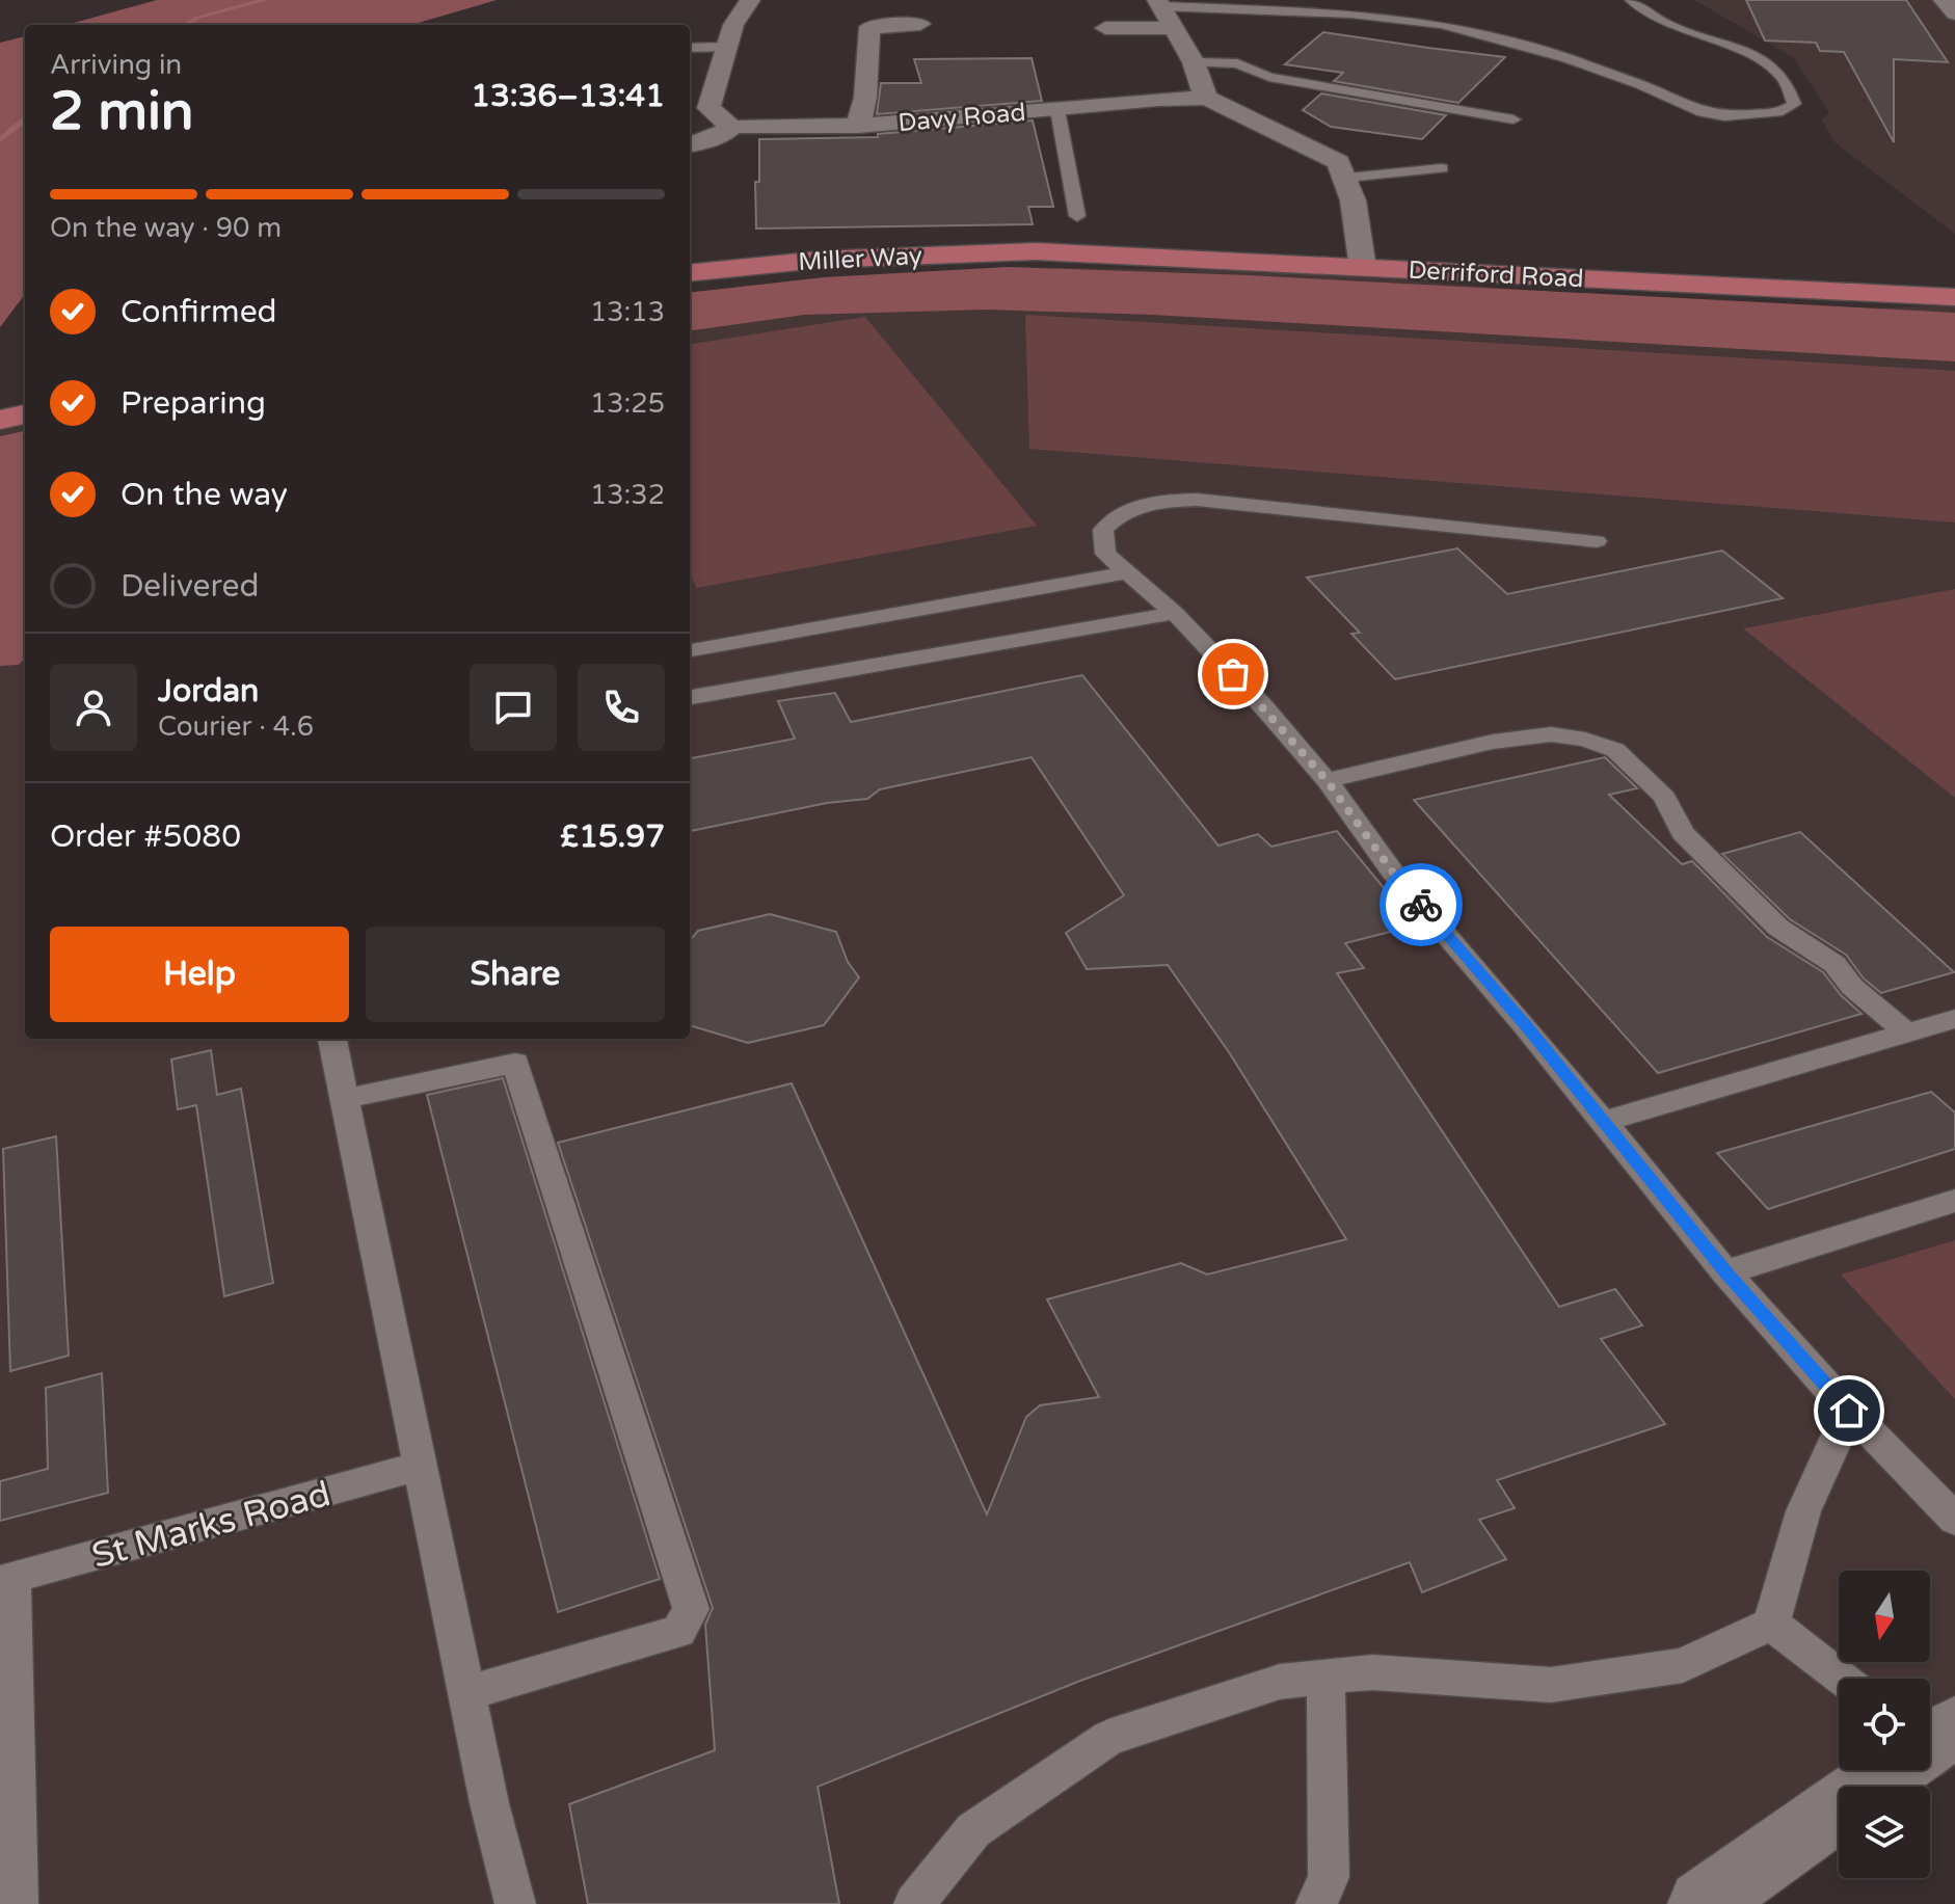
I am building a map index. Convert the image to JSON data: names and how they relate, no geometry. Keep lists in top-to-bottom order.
{
  "streets": {
    "main road": ["Miller Way", "Derriford Road"],
    "street": ["Davy Road"],
    "lane": ["St Marks Road"]
  },
  "crossings": [
    ["Miller Way", "Derriford Road"]
  ],
  "north": "bottom",
  "page": {
    "heading": ["2 min", "Arriving in", "13:36–13:41"],
    "panel": [
      "Jordan",
      "Courier · 4.6",
      "Order #5080",
      "£15.97"
    ],
    "bar": "On the way · 90 m",
    "list": [
      ["Confirmed", "13:13"],
      ["Preparing", "13:25"],
      ["On the way", "13:32"],
      "Delivered"
    ],
    "buttons": ["Help", "Share"]
  }
}
